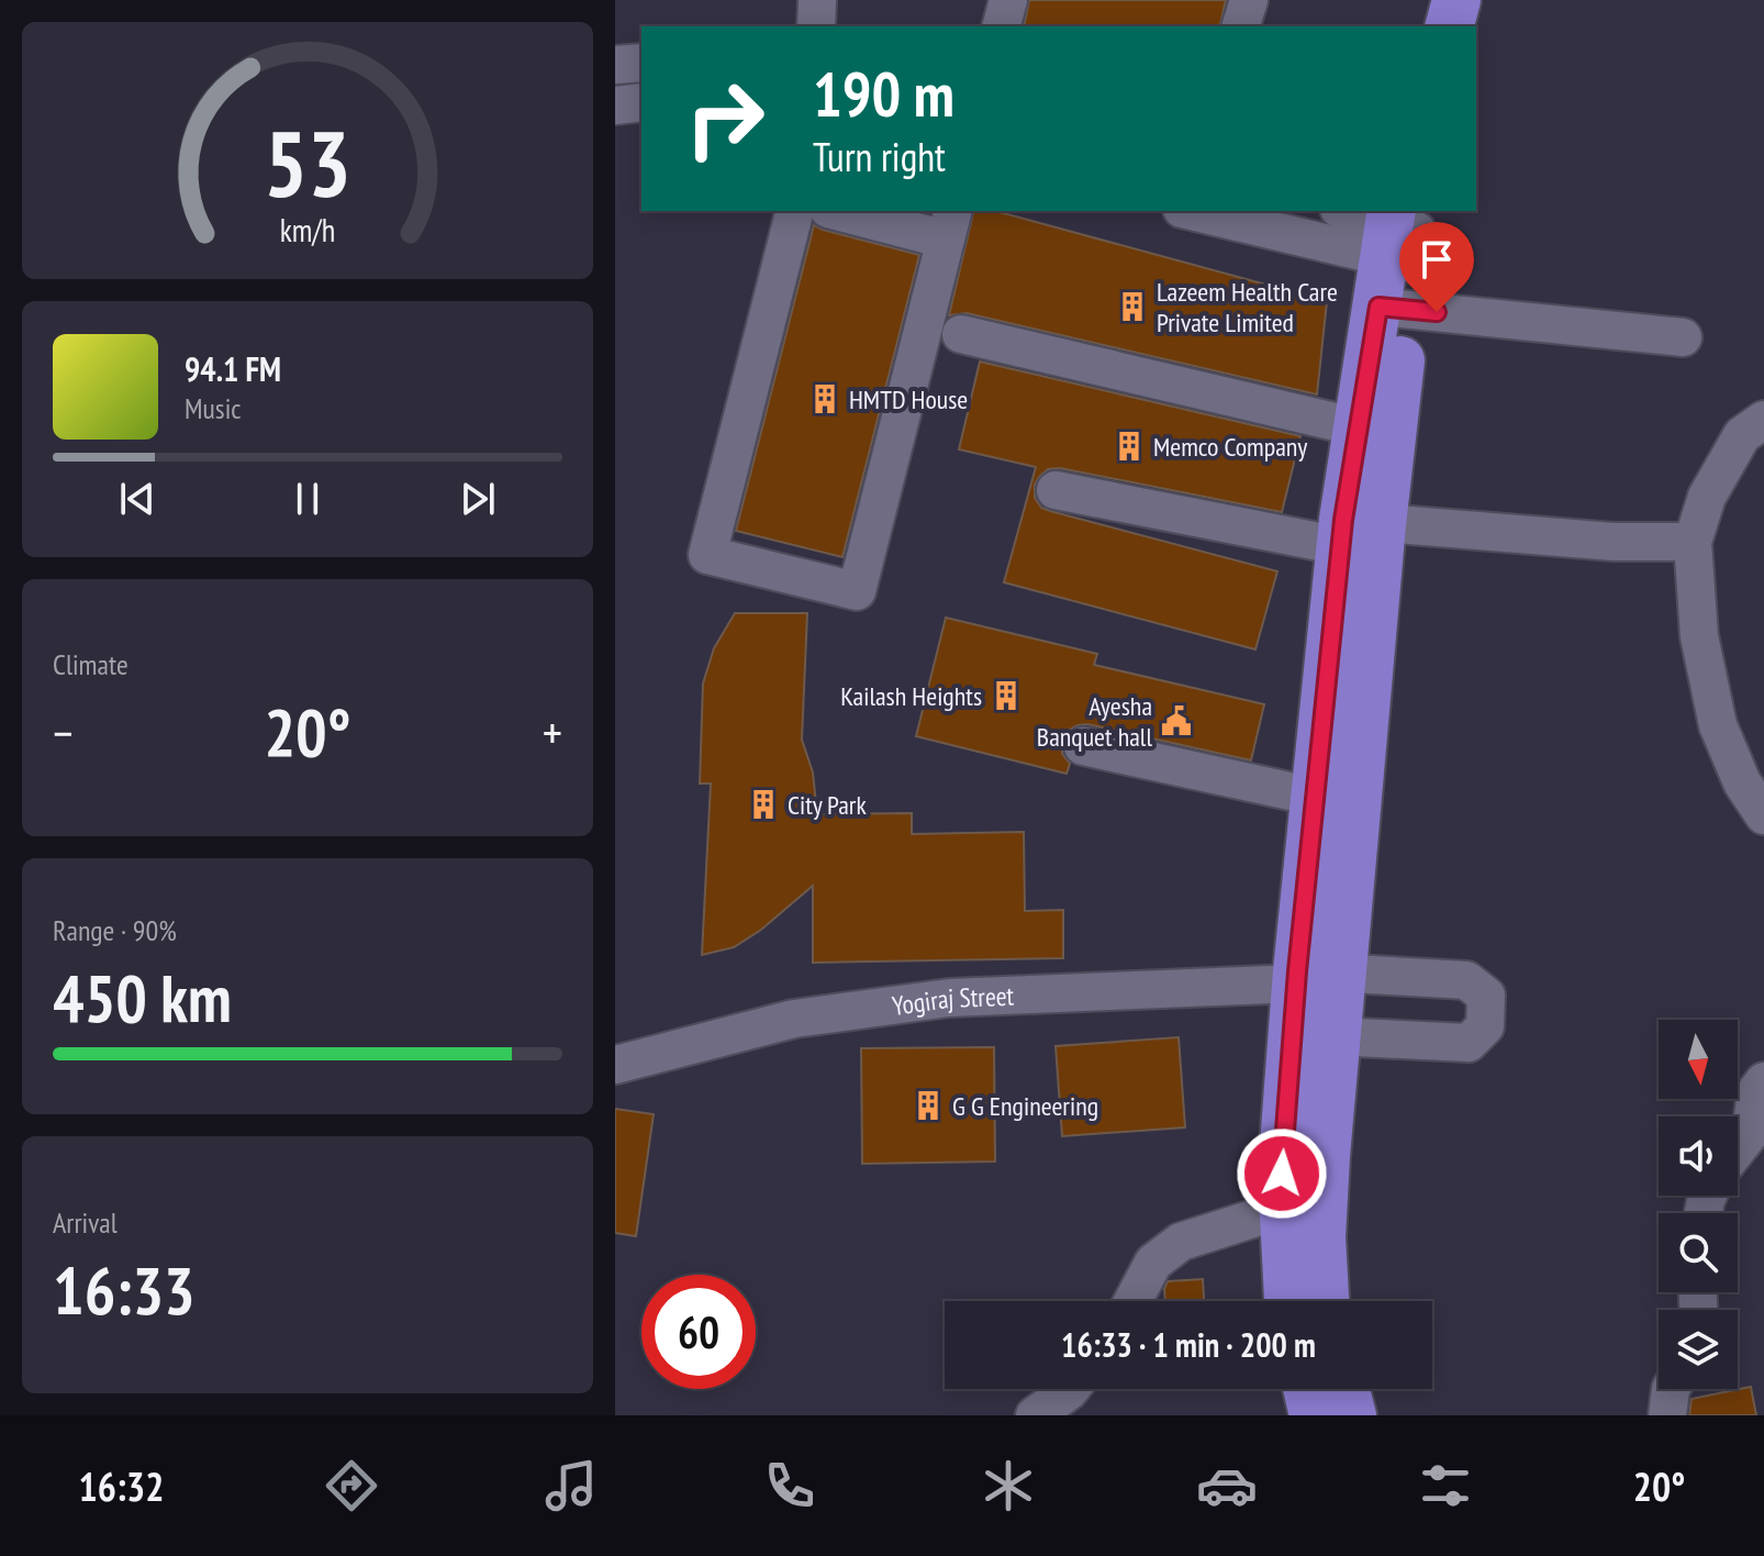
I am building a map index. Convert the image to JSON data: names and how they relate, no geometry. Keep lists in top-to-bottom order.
{
  "streets": {
    "street": ["Yogiraj Street"]
  },
  "places": {
    "building": [
      "Lazeem Health Care Private Limited",
      "HMTD House",
      "Memco Company",
      "Kailash Heights",
      "City Park",
      "G G Engineering"
    ],
    "public building": ["Ayesha Banquet hall"]
  },
  "north": "bottom",
  "page": {
    "turn": ["190 m", "Turn right"],
    "song": ["94.1 FM", "Music"],
    "tile": [
      "Climate",
      ["Range · 90%", "450 km"],
      ["Arrival", "16:33"]
    ],
    "heat": ["−", "20°", "+"],
    "limit": "60",
    "trip": "16:33 · 1 min · 200 m",
    "tabs": ["16:32", "20°"],
    "gauge": ["53", "km/h"]
  }
}
